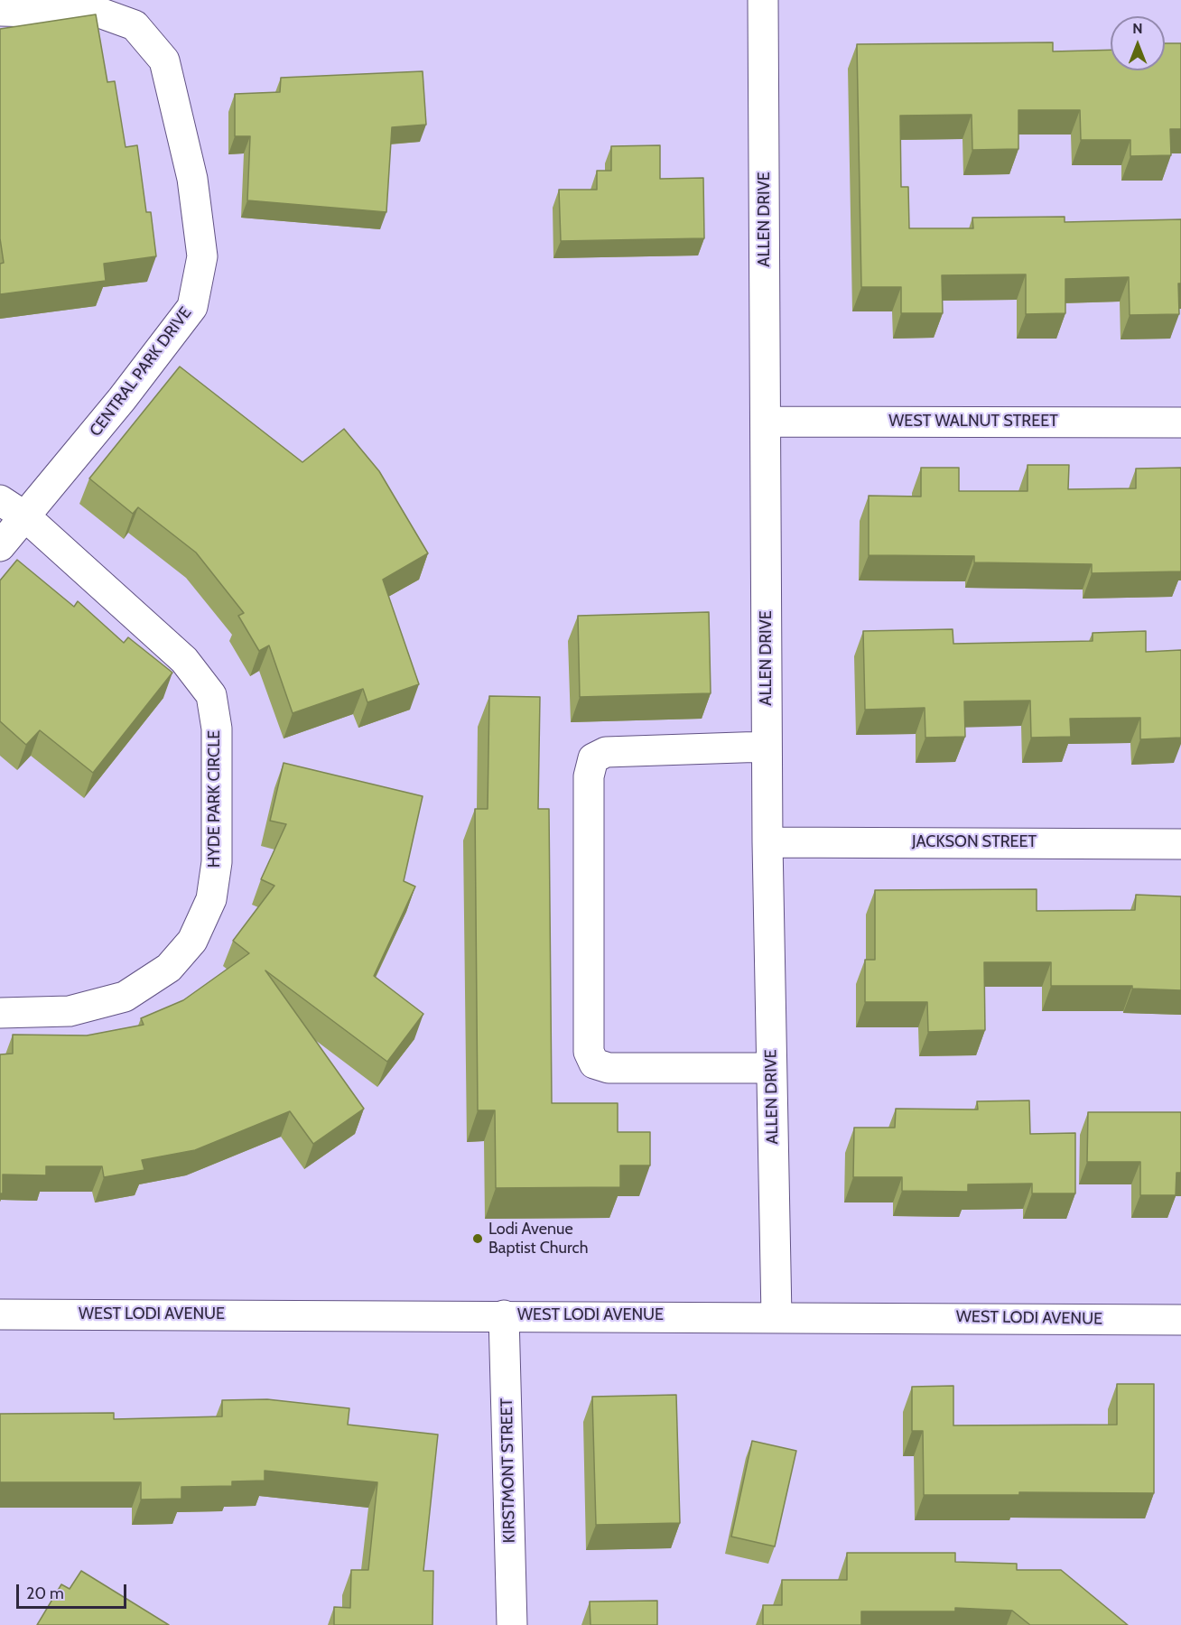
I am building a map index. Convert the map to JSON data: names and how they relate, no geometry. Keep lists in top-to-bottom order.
{
  "streets": {
    "street": [
      "ALLEN DRIVE",
      "CENTRAL PARK DRIVE",
      "WEST WALNUT STREET",
      "HYDE PARK CIRCLE",
      "JACKSON STREET",
      "WEST LODI AVENUE",
      "KIRSTMONT STREET"
    ]
  },
  "crossings": [
    ["ALLEN DRIVE", "WEST WALNUT STREET"],
    ["ALLEN DRIVE", "JACKSON STREET"],
    ["ALLEN DRIVE", "WEST LODI AVENUE"],
    ["CENTRAL PARK DRIVE", "HYDE PARK CIRCLE"],
    ["WEST LODI AVENUE", "KIRSTMONT STREET"]
  ],
  "places": ["Lodi Avenue Baptist Church"],
  "scale_bar": "20 m",
  "north": "top"
}
